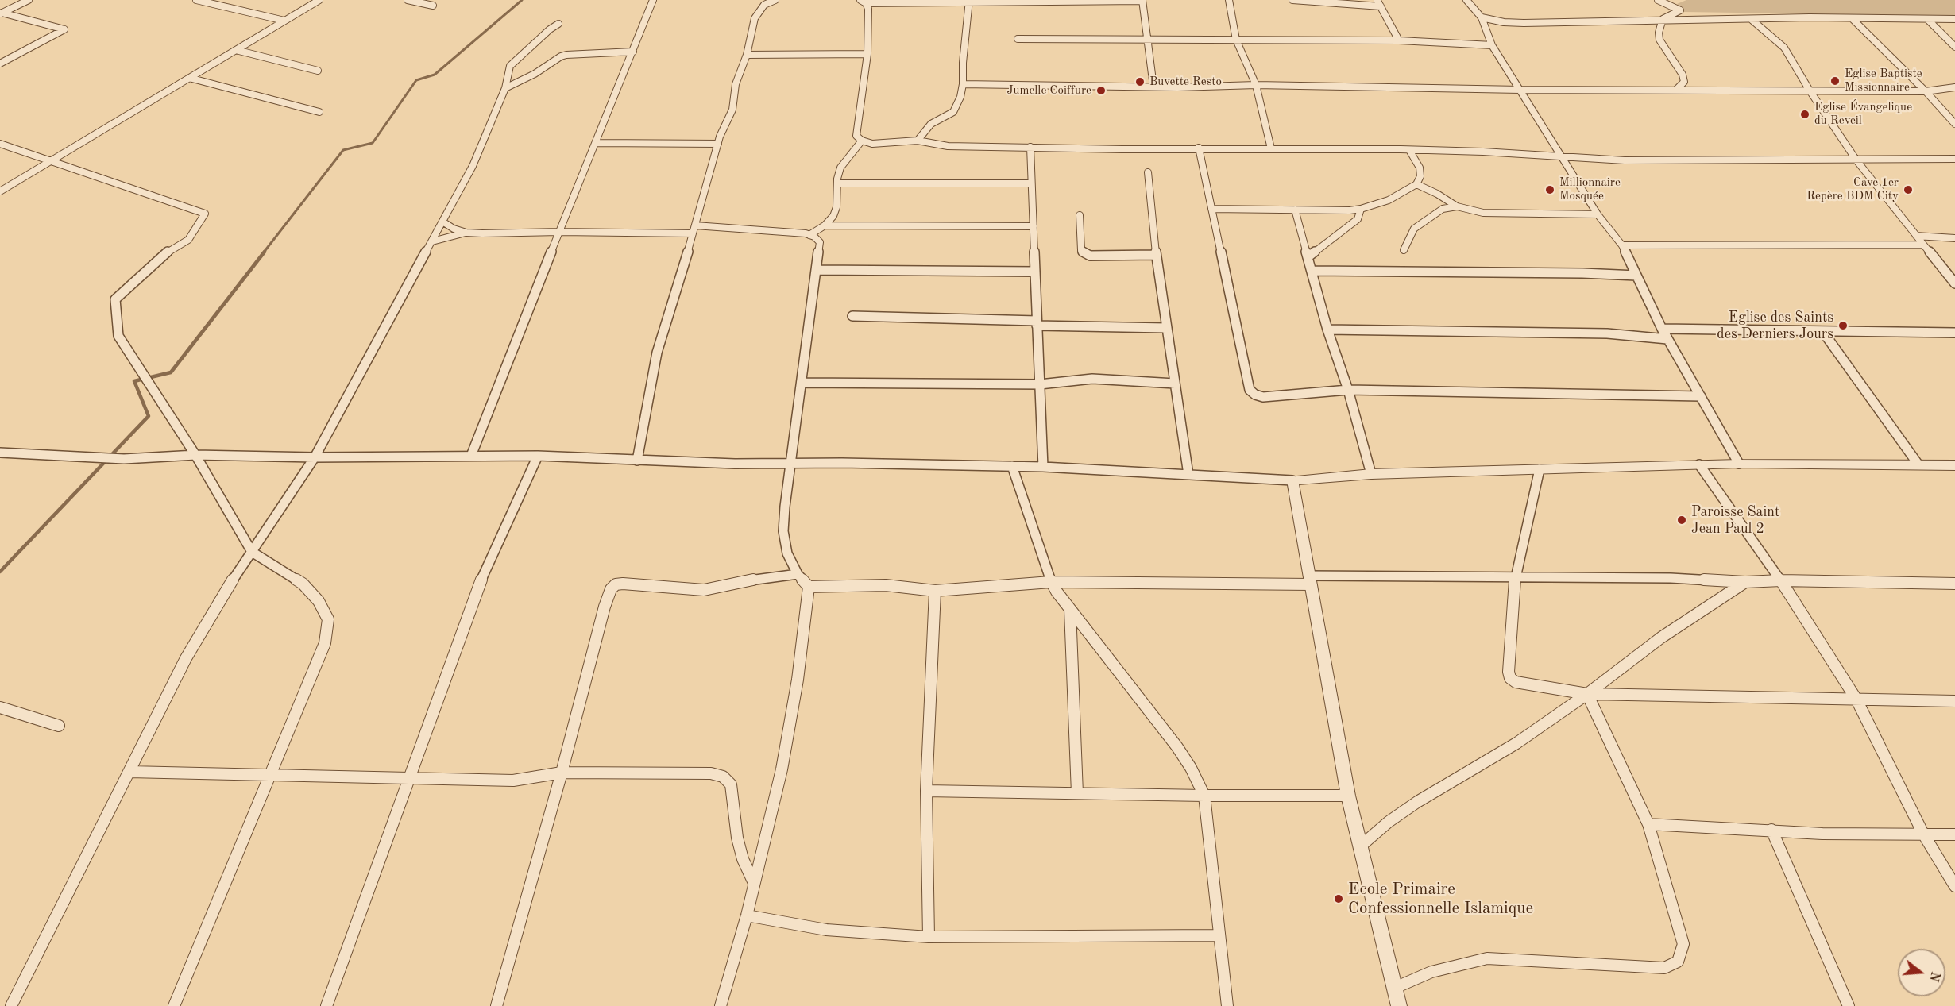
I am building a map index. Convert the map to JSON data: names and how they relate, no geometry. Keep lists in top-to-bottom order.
{
  "places": [
    "Eglise Baptiste Missionnaire",
    "Buvette Resto",
    "Jumelle Coiffure",
    "Eglise Évangelique du Reveil",
    "Millionnaire Mosquée",
    "Cave 1er Repère BDM City",
    "Eglise des Saints des Derniers Jours",
    "Paroisse Saint Jean Paul 2",
    "Ecole Primaire Confessionnelle Islamique"
  ],
  "north": "right"
}
